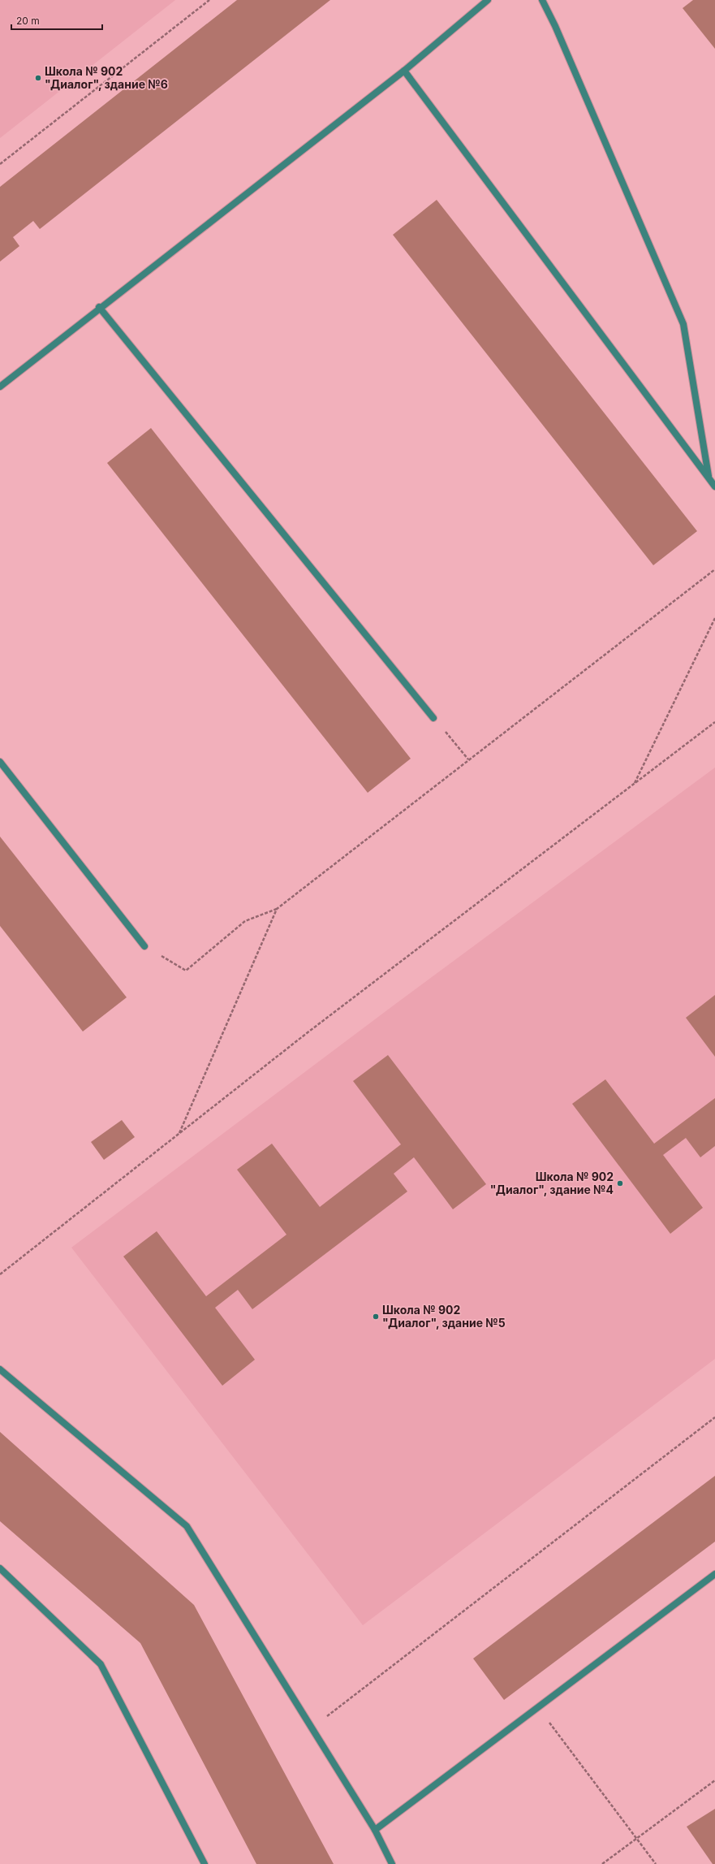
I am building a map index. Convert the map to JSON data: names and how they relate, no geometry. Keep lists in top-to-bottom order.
{
  "places": ["Школа № 902 \"Диалог\", здание №6", "Школа № 902 \"Диалог\", здание №4", "Школа № 902 \"Диалог\", здание №5"],
  "scale_bar": "20 m"
}
